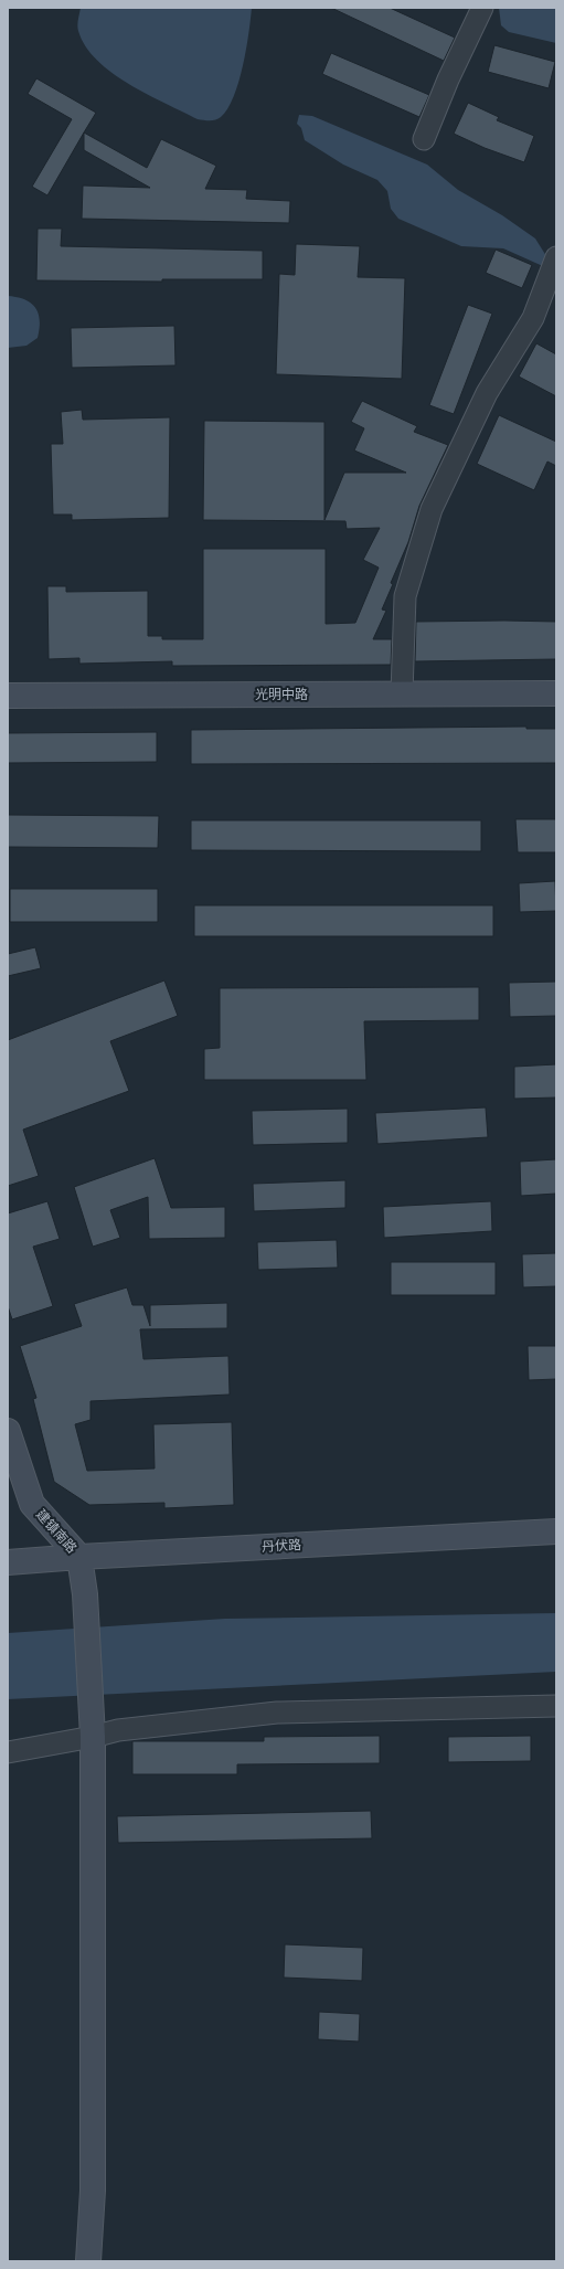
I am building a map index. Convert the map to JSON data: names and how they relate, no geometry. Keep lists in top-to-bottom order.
{
  "streets": {
    "street": ["光明中路", "建镇南路", "丹伏路"]
  },
  "crossings": [
    ["建镇南路", "丹伏路"]
  ]
}
